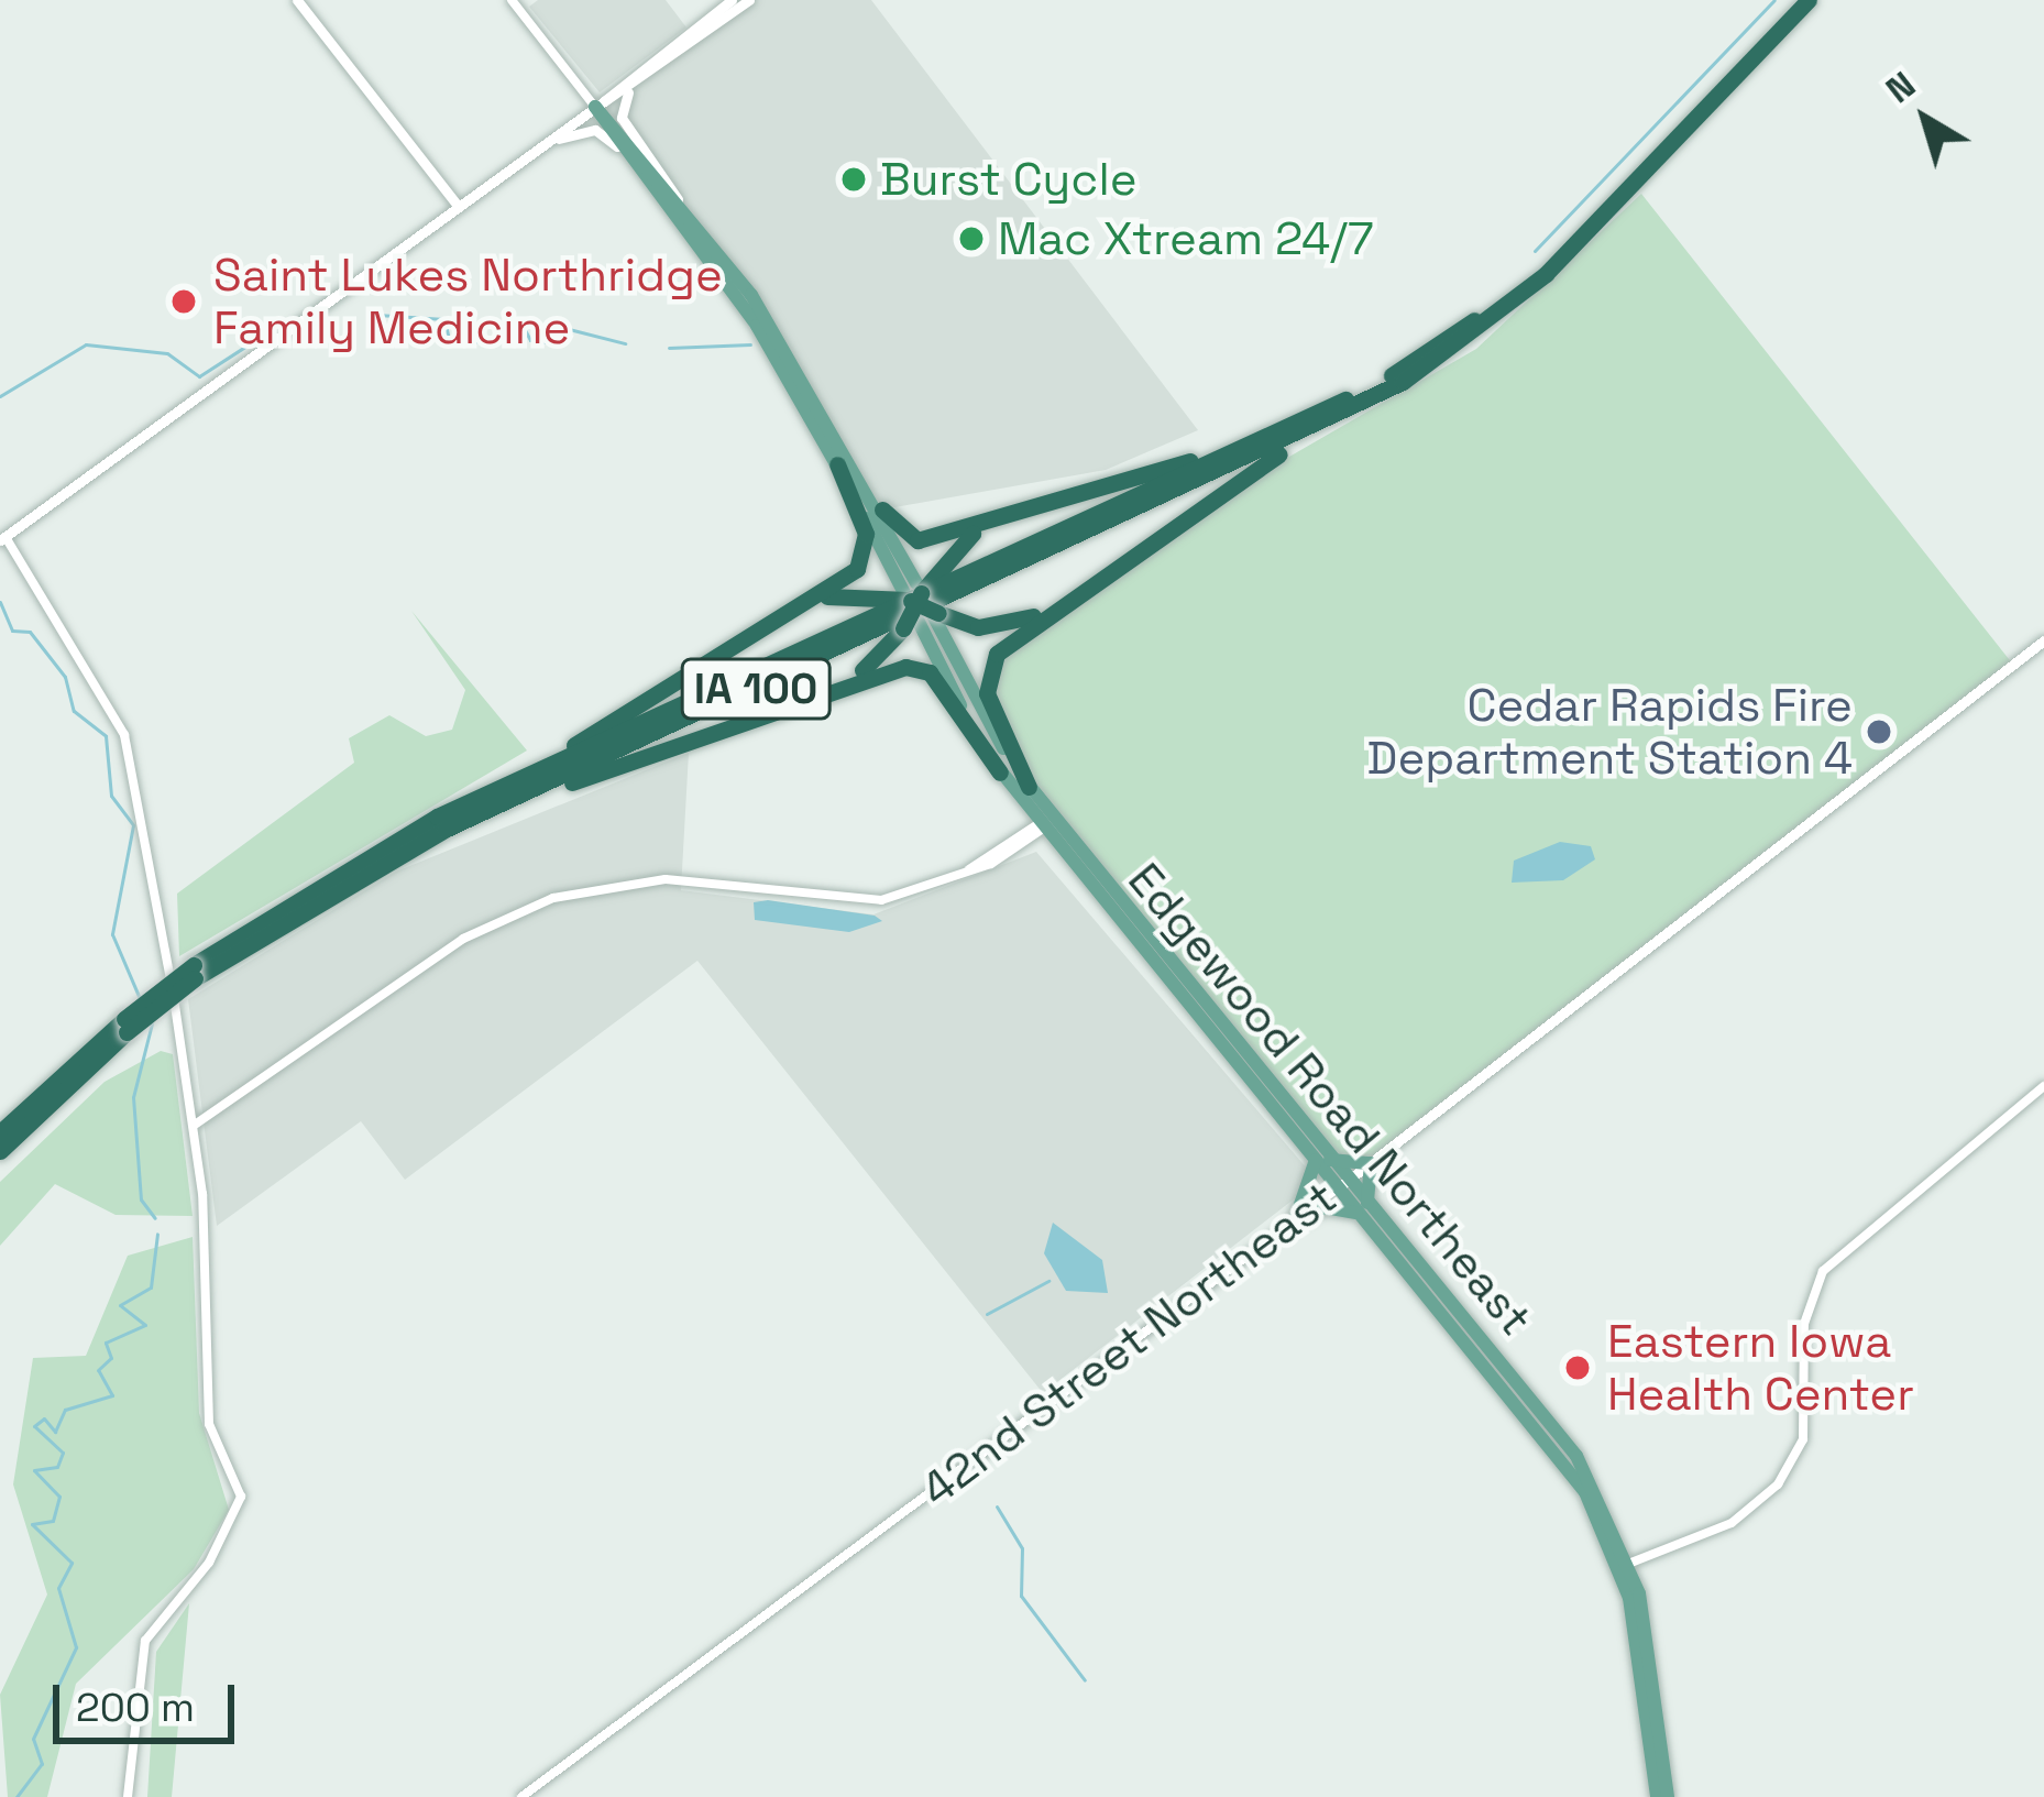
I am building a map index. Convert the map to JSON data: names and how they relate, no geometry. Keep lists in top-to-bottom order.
{
  "streets": {
    "highway": ["IA 100"],
    "main road": ["Edgewood Road Northeast", "42nd Street Northeast"]
  },
  "crossings": [
    ["Edgewood Road Northeast", "42nd Street Northeast"]
  ],
  "places": [
    "Burst Cycle",
    "Mac Xtream 24/7",
    "Saint Lukes Northridge Family Medicine",
    "Cedar Rapids Fire Department Station 4",
    "Eastern Iowa Health Center"
  ],
  "scale_bar": "200 m",
  "north": "top left"
}
